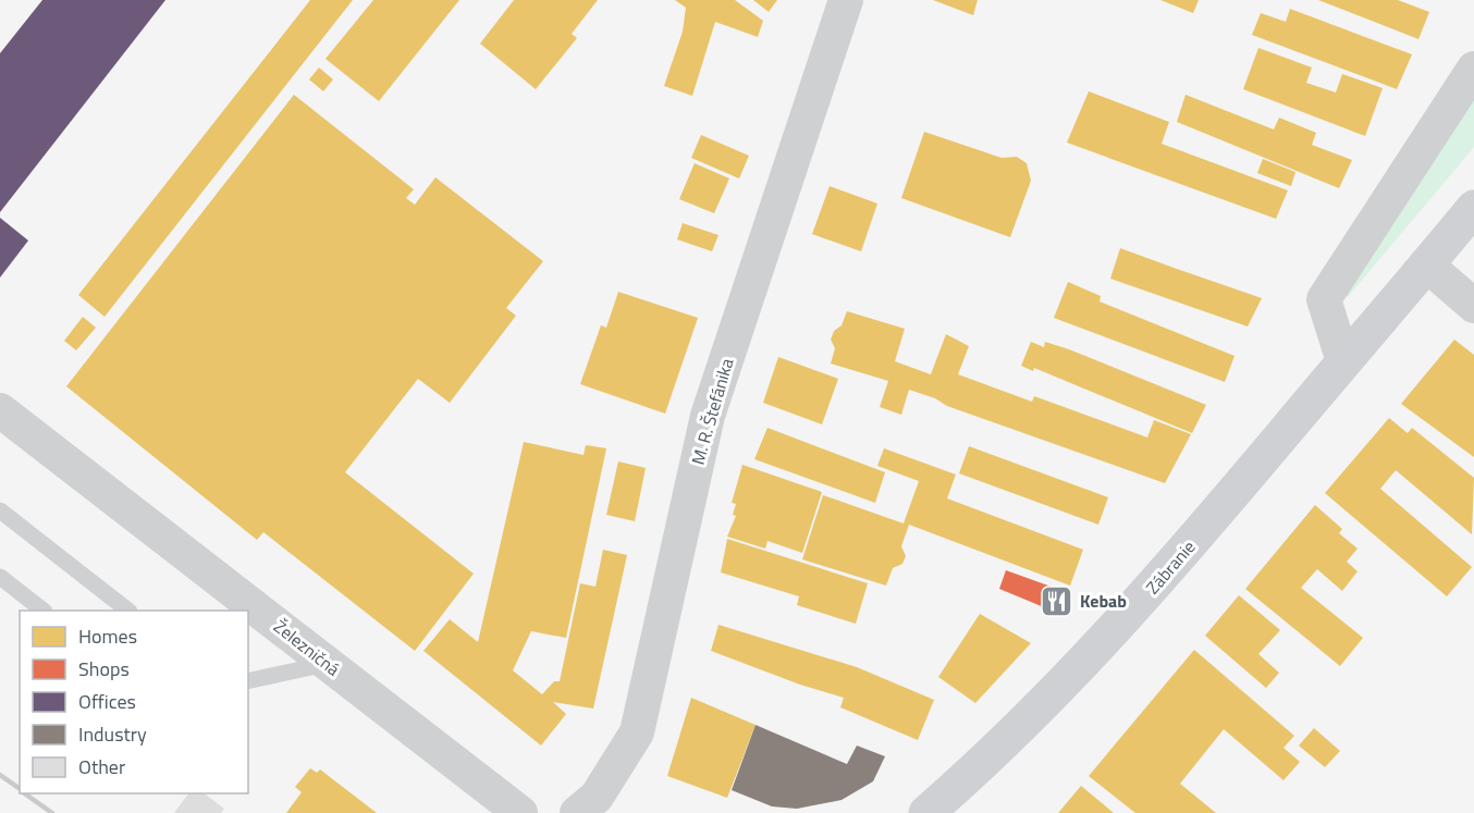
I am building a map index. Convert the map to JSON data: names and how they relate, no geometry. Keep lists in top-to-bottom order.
{
  "streets": {
    "main road": ["Zábranie"],
    "street": ["M. R. Štefánika", "Železničná"]
  },
  "places": {
    "restaurant": ["Kebab"]
  },
  "legend": [
    "Homes",
    "Shops",
    "Offices",
    "Industry",
    "Other"
  ]
}
